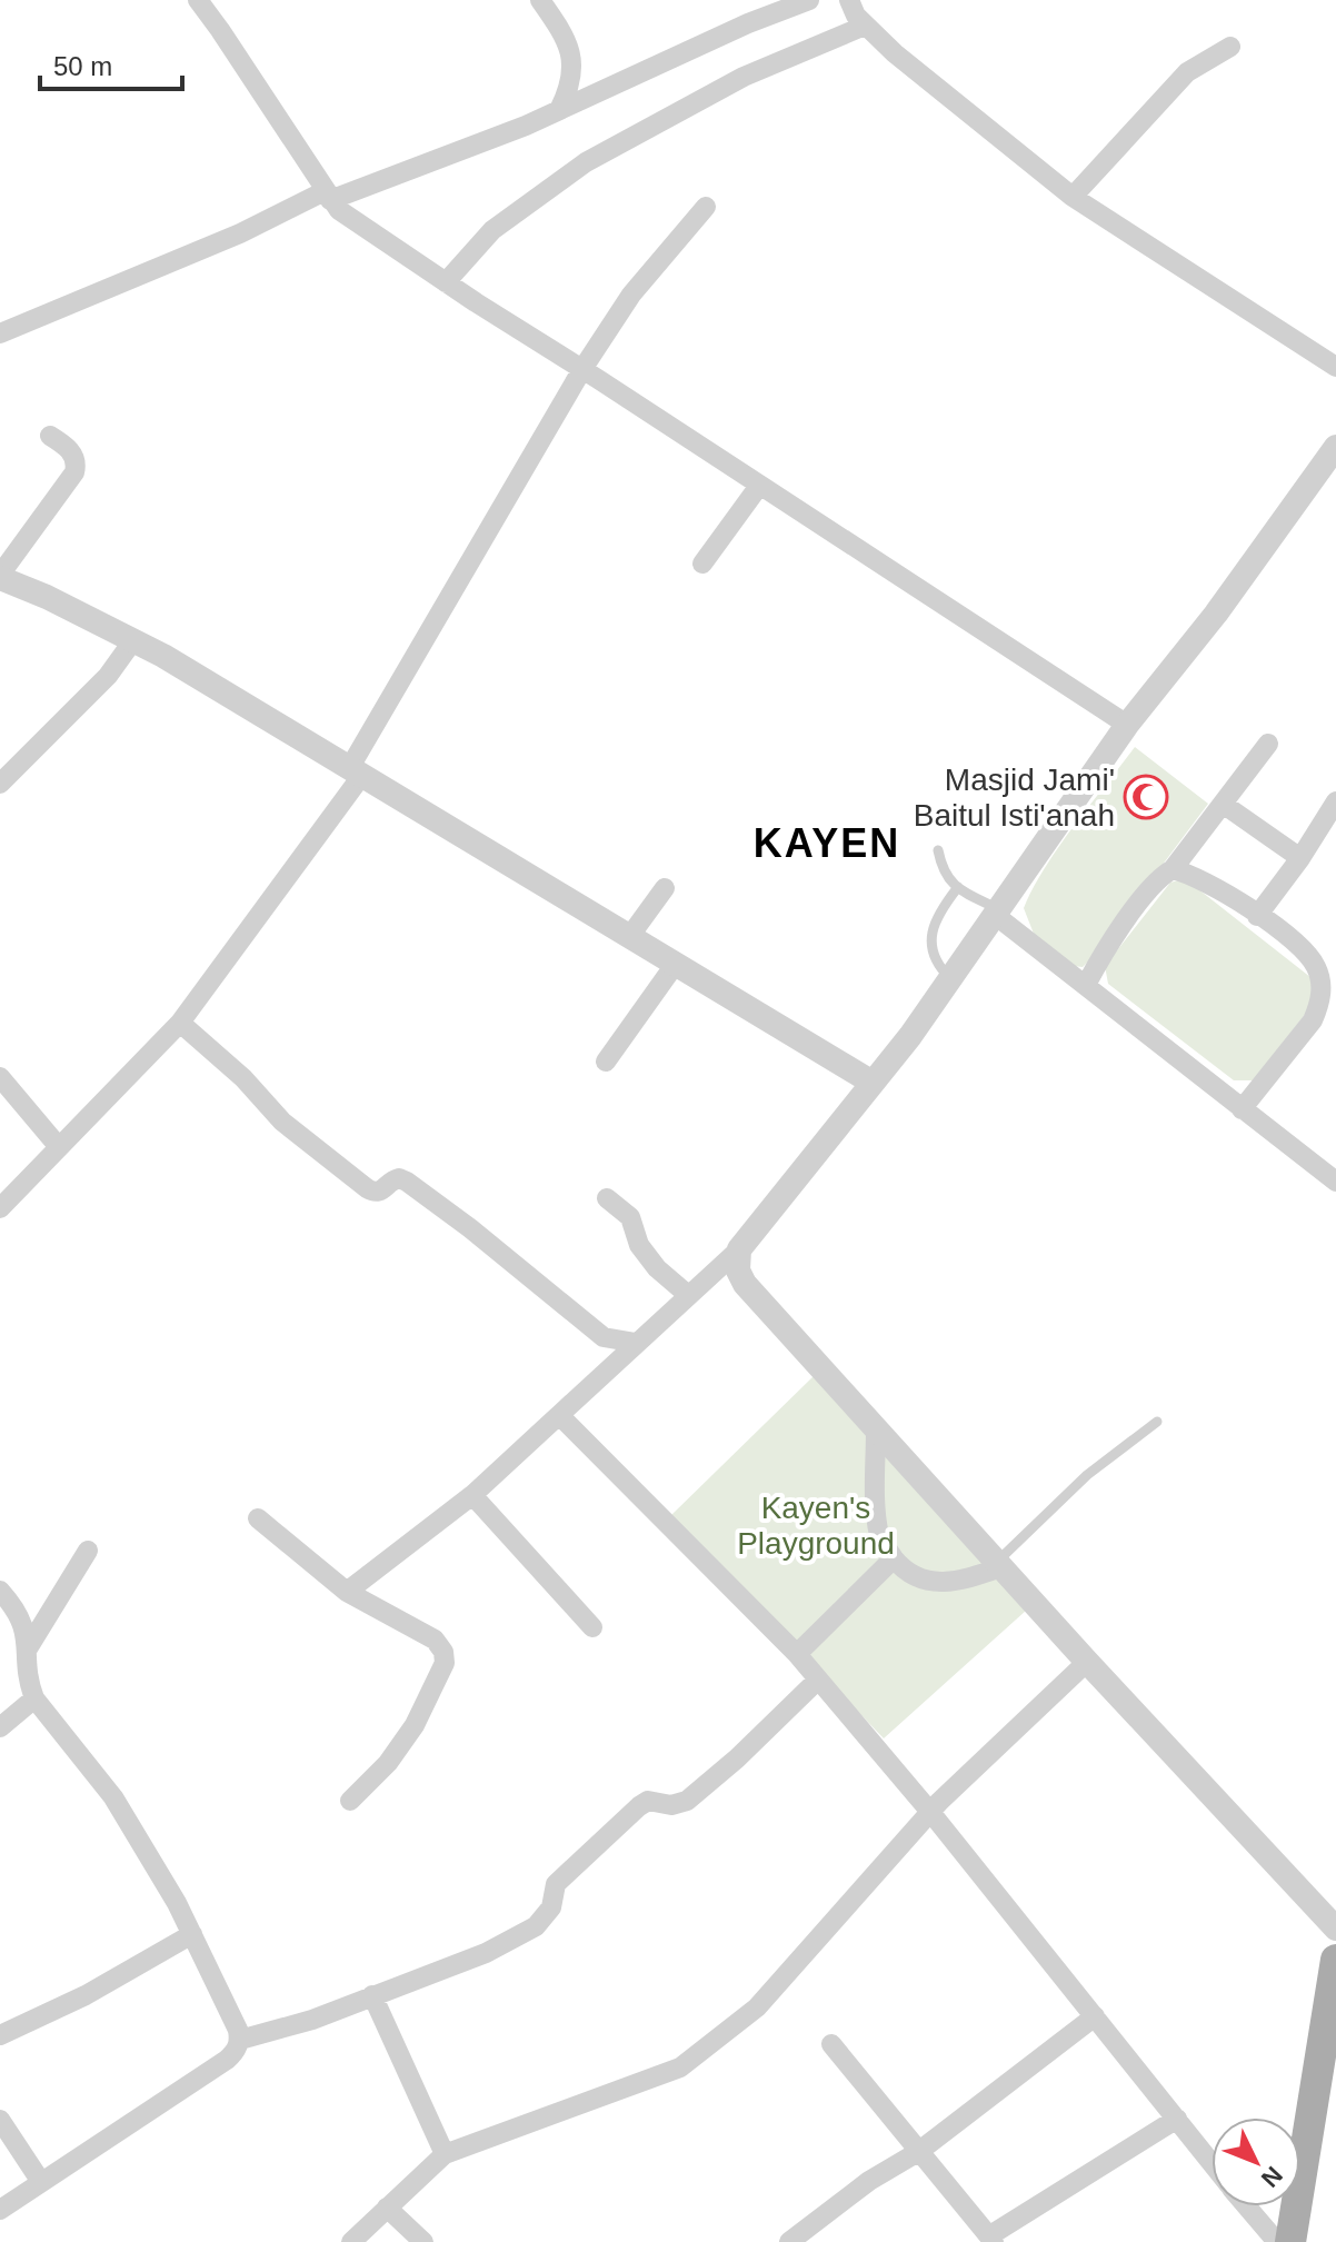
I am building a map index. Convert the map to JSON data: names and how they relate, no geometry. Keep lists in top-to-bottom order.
{
  "districts": ["KAYEN"],
  "parks": ["Kayen's Playground"],
  "places": {
    "mosque": ["Masjid Jami' Baitul Isti'anah"]
  },
  "scale_bar": "50 m",
  "north": "bottom right"
}
